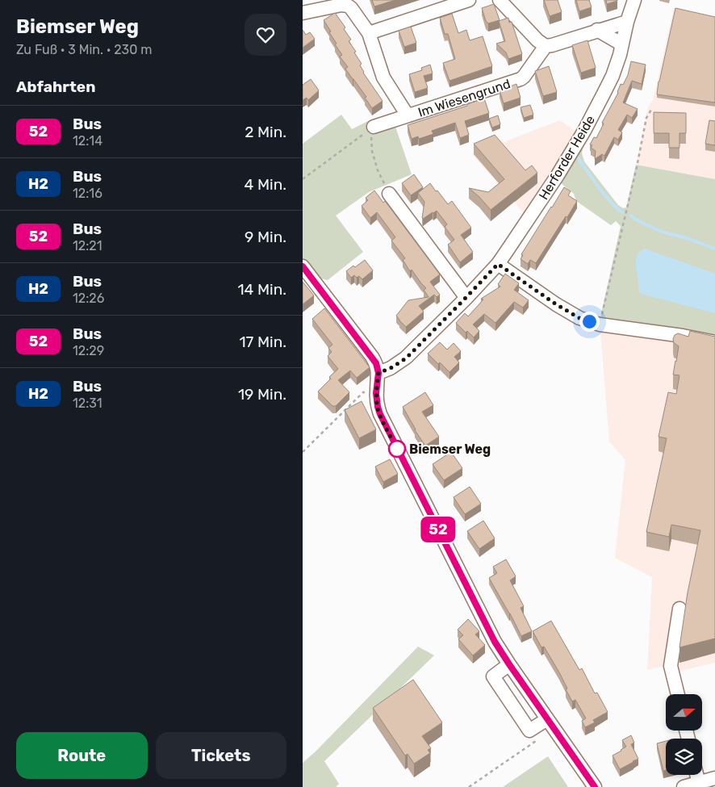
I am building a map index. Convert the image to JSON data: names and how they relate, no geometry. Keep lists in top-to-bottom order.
{
  "streets": {
    "street": ["Im Wiesengrund", "Herforder Heide"]
  },
  "places": ["Biemser Weg"],
  "lines": ["bus line 52"],
  "north": "right",
  "page": {
    "heading": [
      ["Biemser Weg", "Zu Fuß · 3 Min. · 230 m"],
      "Abfahrten"
    ],
    "on_map": "52",
    "list": [
      {
        "mark": "52",
        "name": "Bus",
        "note": "12:14",
        "value": "2 Min."
      },
      {
        "mark": "H2",
        "name": "Bus",
        "note": "12:16",
        "value": "4 Min."
      },
      {
        "mark": "52",
        "name": "Bus",
        "note": "12:21",
        "value": "9 Min."
      },
      {
        "mark": "H2",
        "name": "Bus",
        "note": "12:26",
        "value": "14 Min."
      },
      {
        "mark": "52",
        "name": "Bus",
        "note": "12:29",
        "value": "17 Min."
      },
      {
        "mark": "H2",
        "name": "Bus",
        "note": "12:31",
        "value": "19 Min."
      }
    ],
    "buttons": ["Route", "Tickets"]
  }
}
